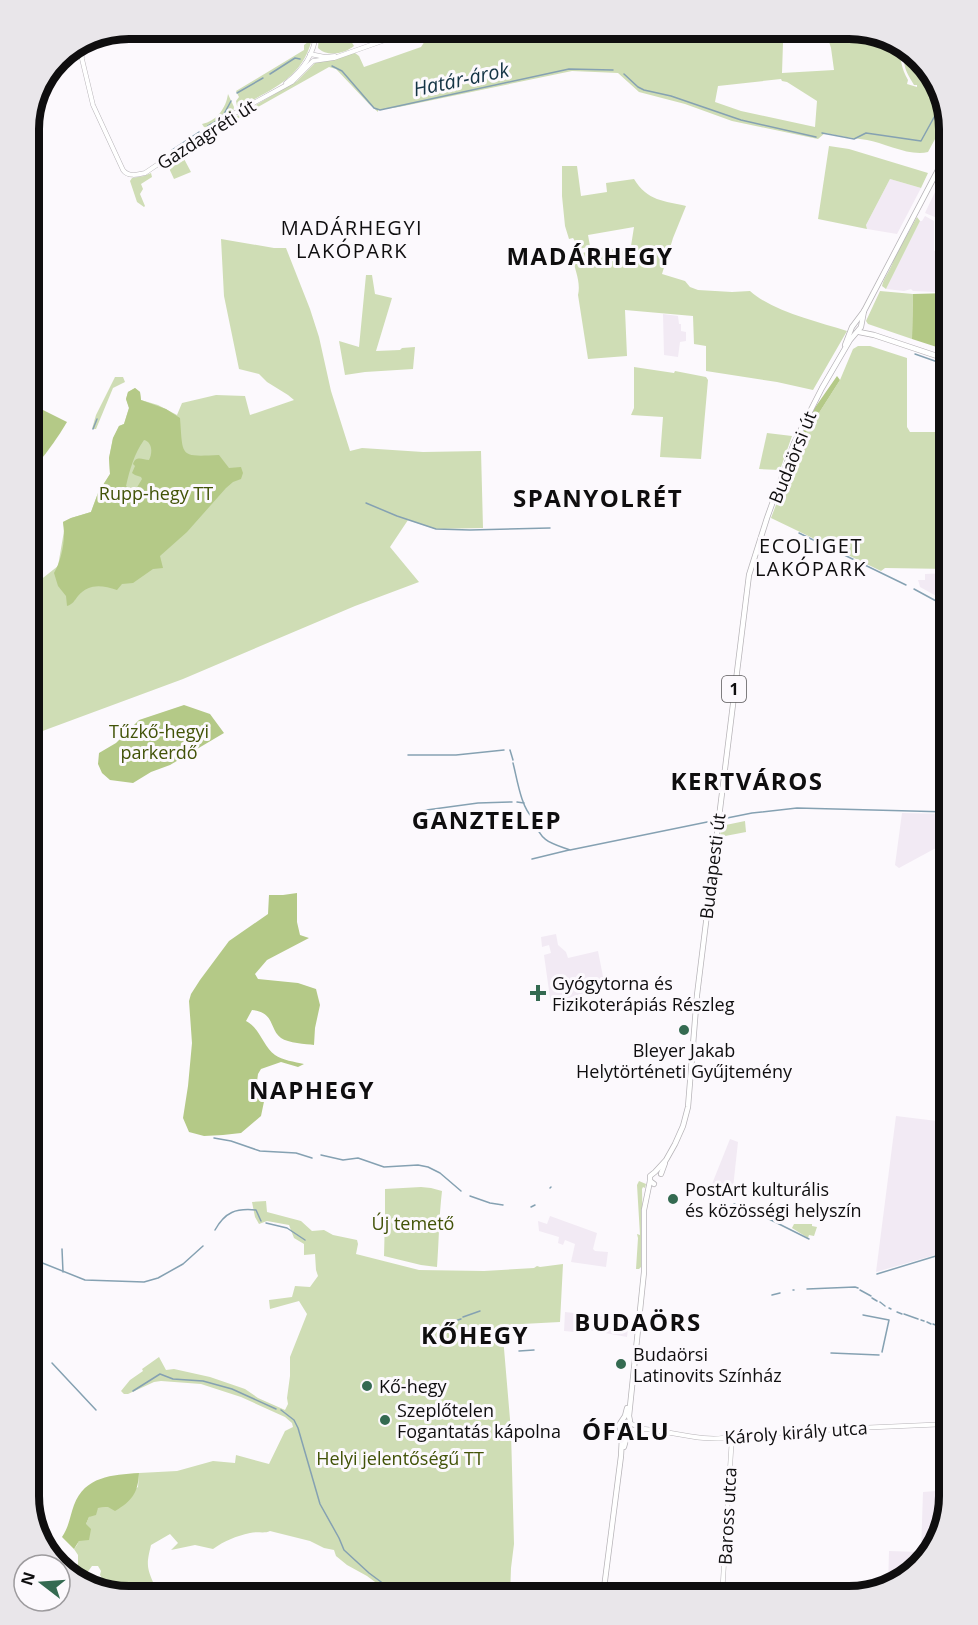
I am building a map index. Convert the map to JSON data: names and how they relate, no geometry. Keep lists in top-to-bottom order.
{
  "streets": {
    "main road": ["Budaörsi út", "1", "Budapesti út"],
    "street": ["Gazdagréti út", "Károly király utca", "Baross utca"]
  },
  "crossings": [
    ["Budaörsi út", "Budapesti út"],
    ["1", "Budapesti út"],
    ["1", "Károly király utca"],
    ["Károly király utca", "Baross utca"]
  ],
  "districts": [
    "MADÁRHEGYI LAKÓPARK",
    "MADÁRHEGY",
    "SPANYOLRÉT",
    "ECOLIGET LAKÓPARK",
    "KERTVÁROS",
    "GANZTELEP",
    "NAPHEGY",
    "BUDAÖRS",
    "KŐHEGY",
    "ÓFALU"
  ],
  "water": ["Határ-árok"],
  "parks": [
    "Rupp-hegy TT",
    "Tűzkő-hegyi parkerdő",
    "Új temető",
    "Helyi jelentőségű TT"
  ],
  "places": {
    "health": ["Gyógytorna és Fizikoterápiás Részleg"],
    "other": [
      "Bleyer Jakab Helytörténeti Gyűjtemény",
      "PostArt kulturális és közösségi helyszín",
      "Budaörsi Latinovits Színház",
      "Kő-hegy",
      "Szeplőtelen Fogantatás kápolna"
    ]
  },
  "north": "left"
}
